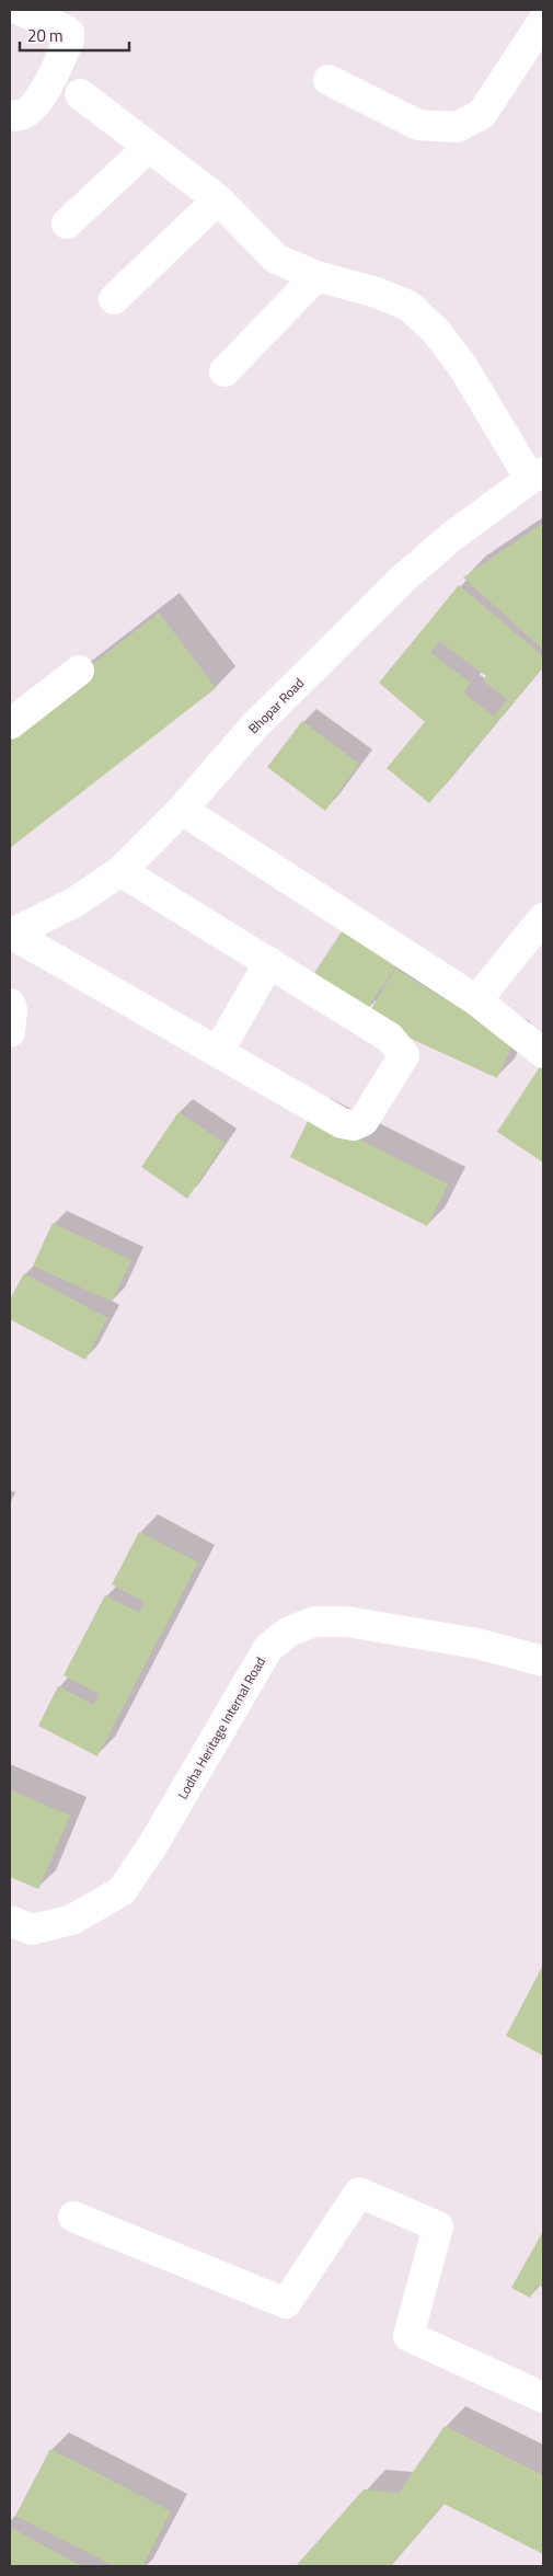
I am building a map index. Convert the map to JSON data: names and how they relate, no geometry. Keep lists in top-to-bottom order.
{
  "streets": {
    "street": ["Bhopar Road", "Lodha Heritage Internal Road"]
  },
  "scale_bar": "20 m"
}
